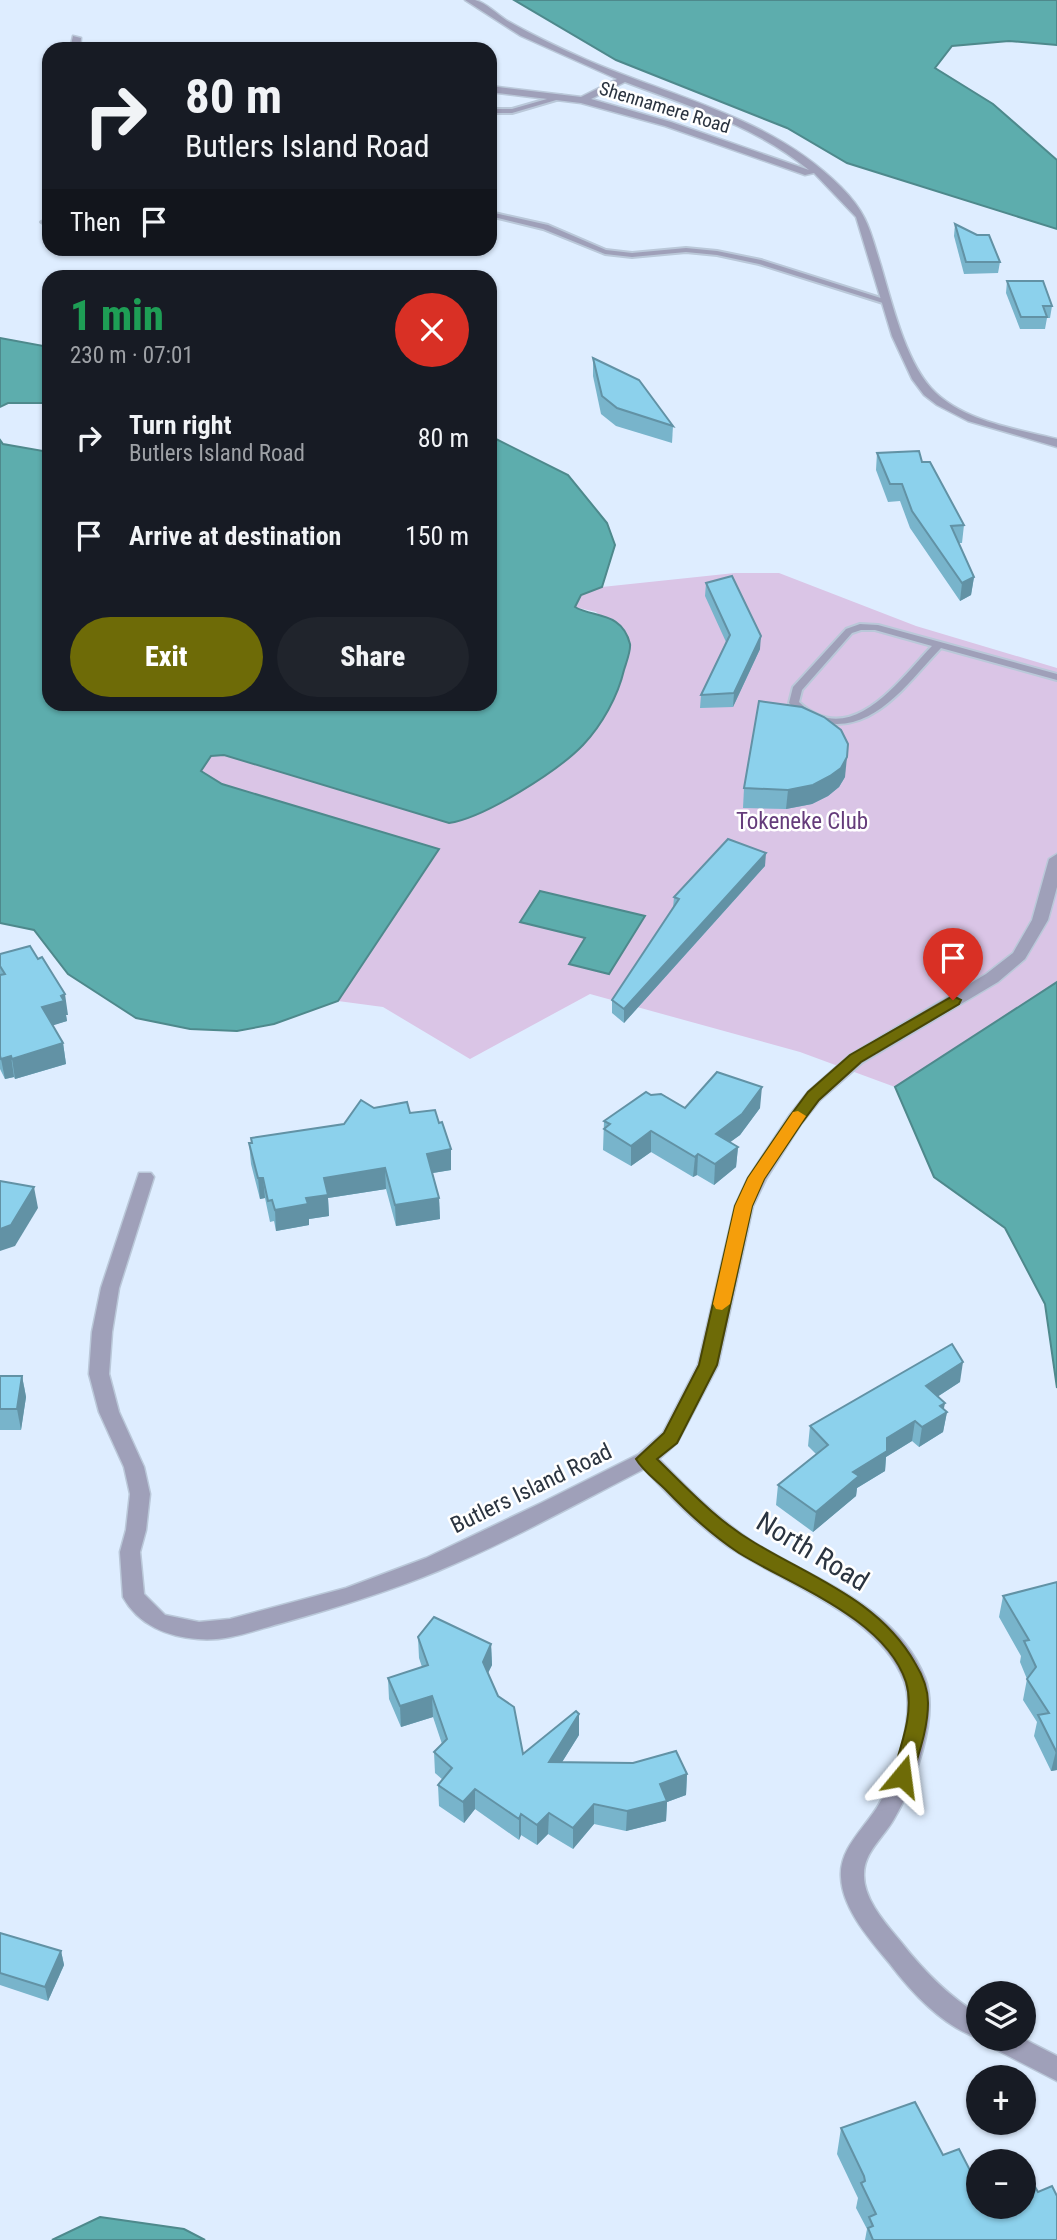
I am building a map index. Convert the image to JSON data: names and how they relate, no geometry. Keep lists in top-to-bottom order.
{
  "streets": {
    "street": ["Shennamere Road", "Butlers Island Road", "North Road"]
  },
  "crossings": [
    ["Butlers Island Road", "North Road"]
  ],
  "parks": ["Tokeneke Club"],
  "page": {
    "turn": ["80 m", "Butlers Island Road"],
    "then": "Then",
    "heading": ["1 min", "230 m · 07:01"],
    "list": [
      {
        "name": "Turn right",
        "note": "Butlers Island Road",
        "value": "80 m"
      },
      {
        "name": "Arrive at destination",
        "value": "150 m"
      }
    ],
    "buttons": ["Exit", "Share"],
    "map_buttons": ["+", "−"]
  }
}
